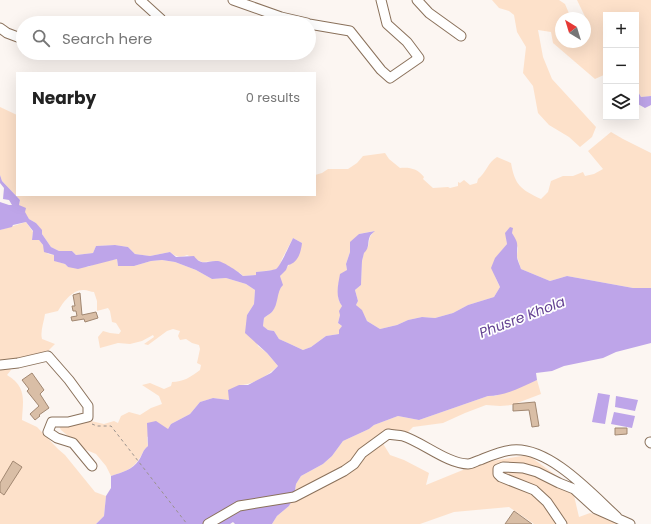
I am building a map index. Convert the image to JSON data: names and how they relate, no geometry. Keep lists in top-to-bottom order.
{
  "water": ["Phusre Khola"],
  "north": "top left",
  "page": {
    "map_buttons": ["+", "−"],
    "search": "Search here",
    "heading": ["Nearby", "0 results"]
  }
}
